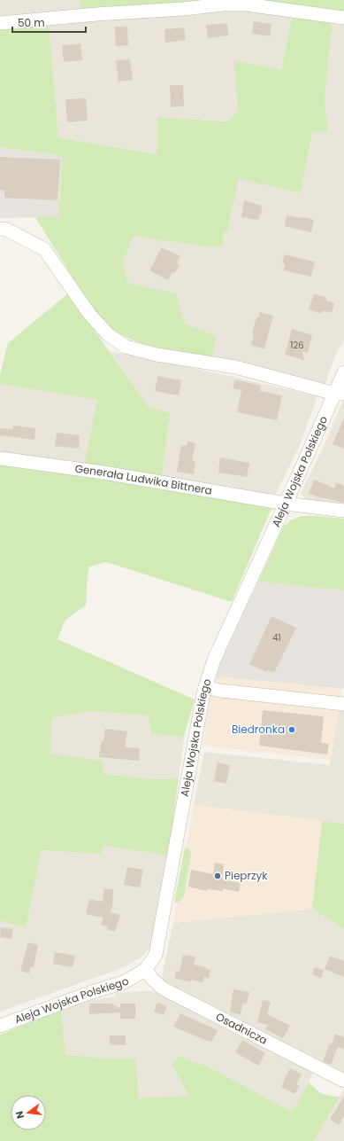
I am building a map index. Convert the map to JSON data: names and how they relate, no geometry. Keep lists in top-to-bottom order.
{
  "streets": {
    "street": ["Aleja Wojska Polskiego", "Generała Ludwika Bittnera", "Osadnicza"]
  },
  "crossings": [
    ["Aleja Wojska Polskiego", "Generała Ludwika Bittnera"],
    ["Aleja Wojska Polskiego", "Osadnicza"]
  ],
  "places": ["Biedronka", "Pieprzyk"],
  "house_numbers": ["126", "41"],
  "scale_bar": "50 m",
  "north": "left"
}
